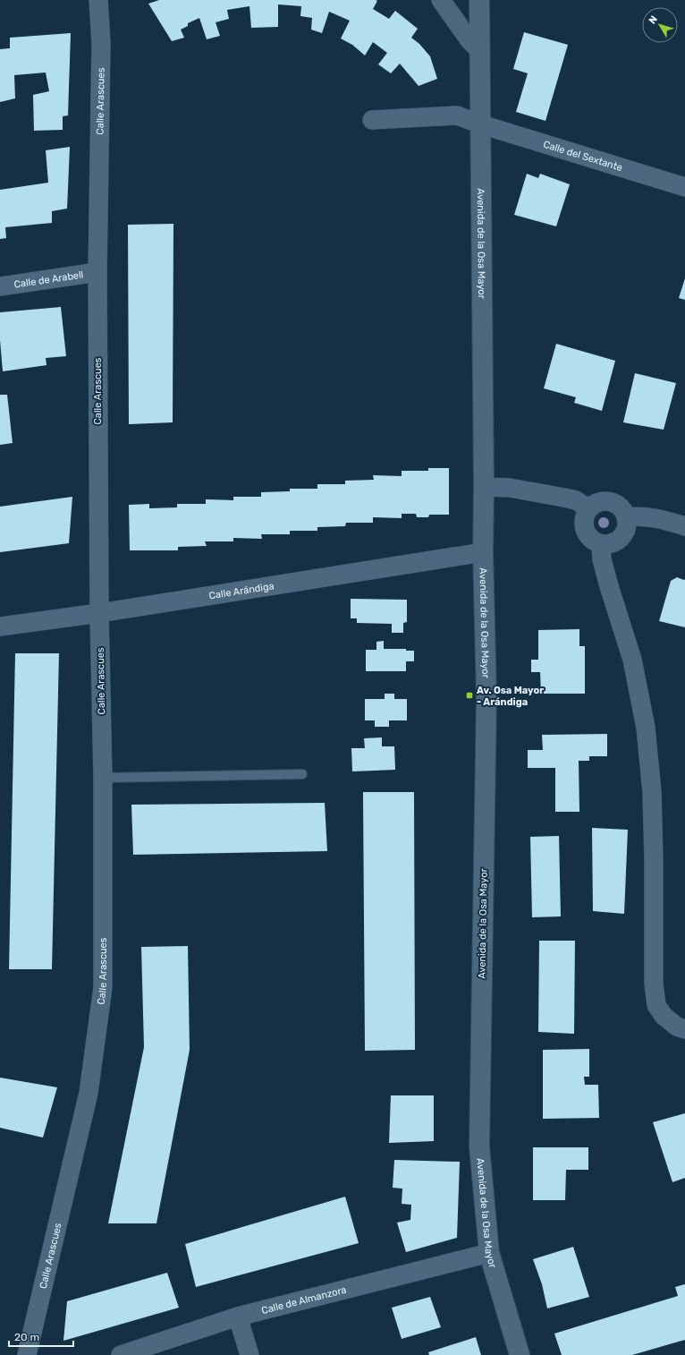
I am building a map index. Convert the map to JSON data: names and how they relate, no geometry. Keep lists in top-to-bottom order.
{
  "streets": {
    "main road": ["Avenida de la Osa Mayor"],
    "street": [
      "Calle Arascues",
      "Calle del Sextante",
      "Calle de Arabell",
      "Calle Arándiga",
      "Calle de Almanzora"
    ]
  },
  "crossings": [
    ["Calle Arascues", "Calle de Arabell"],
    ["Calle Arascues", "Calle Arándiga"],
    ["Calle del Sextante", "Avenida de la Osa Mayor"],
    ["Avenida de la Osa Mayor", "Calle Arándiga"],
    ["Avenida de la Osa Mayor", "Calle de Almanzora"]
  ],
  "places": {
    "transit": ["Av. Osa Mayor - Arándiga"]
  },
  "scale_bar": "20 m",
  "north": "top left"
}
